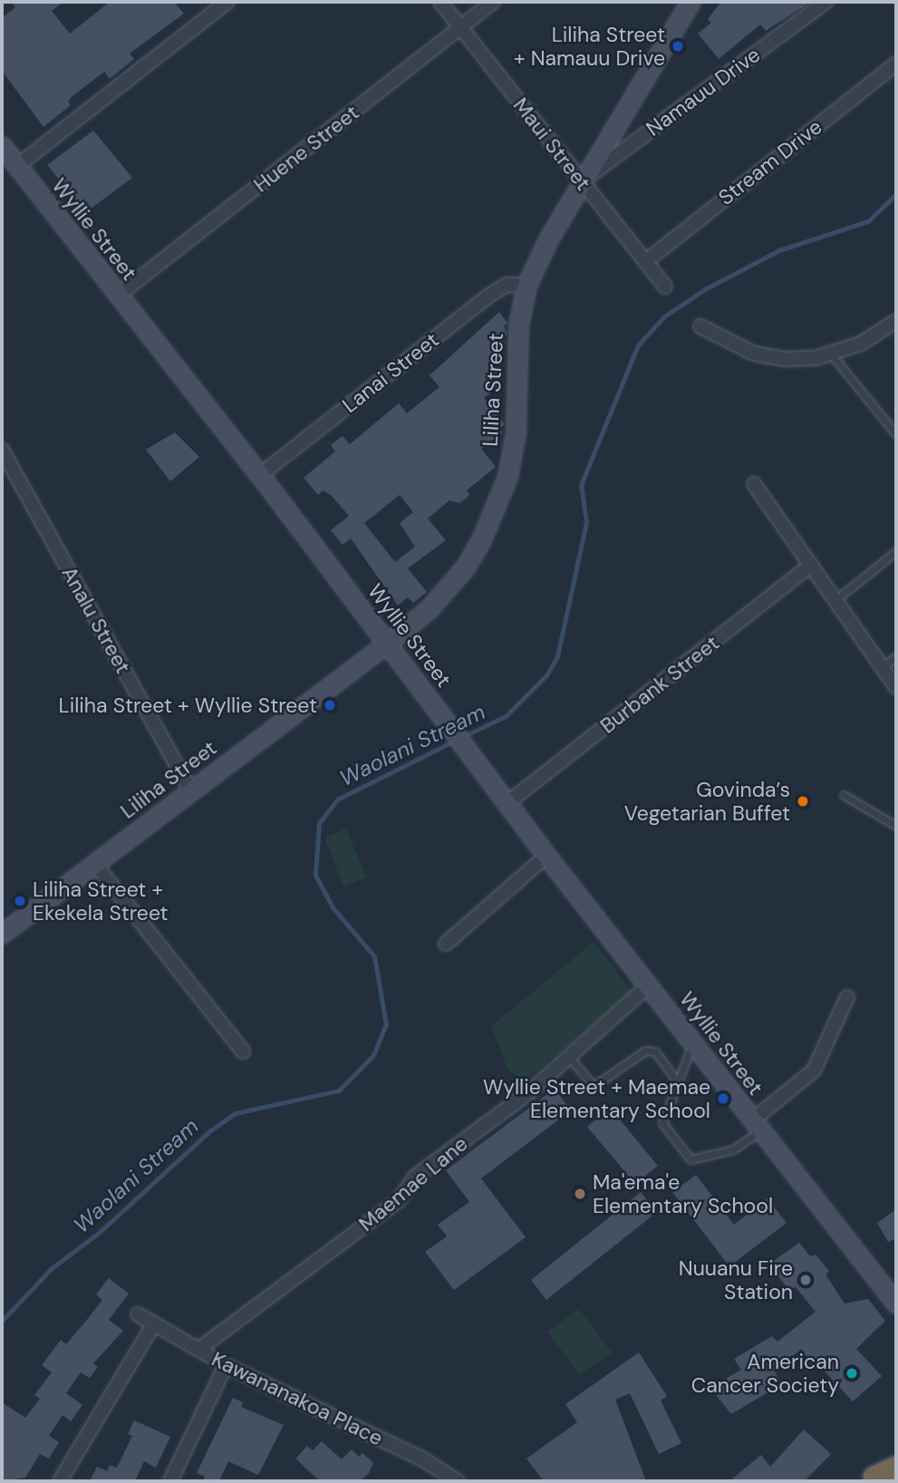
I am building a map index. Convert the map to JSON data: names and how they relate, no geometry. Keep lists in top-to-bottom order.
{
  "streets": {
    "street": [
      "Namauu Drive",
      "Maui Street",
      "Huene Street",
      "Stream Drive",
      "Wyllie Street",
      "Lanai Street",
      "Liliha Street",
      "Analu Street",
      "Burbank Street",
      "Maemae Lane",
      "Kawananakoa Place"
    ]
  },
  "crossings": [
    ["Namauu Drive", "Maui Street"],
    ["Namauu Drive", "Liliha Street"],
    ["Maui Street", "Huene Street"],
    ["Maui Street", "Stream Drive"],
    ["Maui Street", "Liliha Street"],
    ["Huene Street", "Wyllie Street"],
    ["Wyllie Street", "Lanai Street"],
    ["Wyllie Street", "Liliha Street"],
    ["Wyllie Street", "Burbank Street"],
    ["Wyllie Street", "Maemae Lane"],
    ["Lanai Street", "Liliha Street"],
    ["Liliha Street", "Analu Street"],
    ["Maemae Lane", "Kawananakoa Place"]
  ],
  "water": ["Waolani Stream"],
  "places": [
    "Liliha Street + Namauu Drive",
    "Liliha Street + Wyllie Street",
    "Govinda’s Vegetarian Buffet",
    "Liliha Street + Ekekela Street",
    "Wyllie Street + Maemae Elementary School",
    "Ma'ema'e Elementary School",
    "Nuuanu Fire Station",
    "American Cancer Society"
  ]
}
